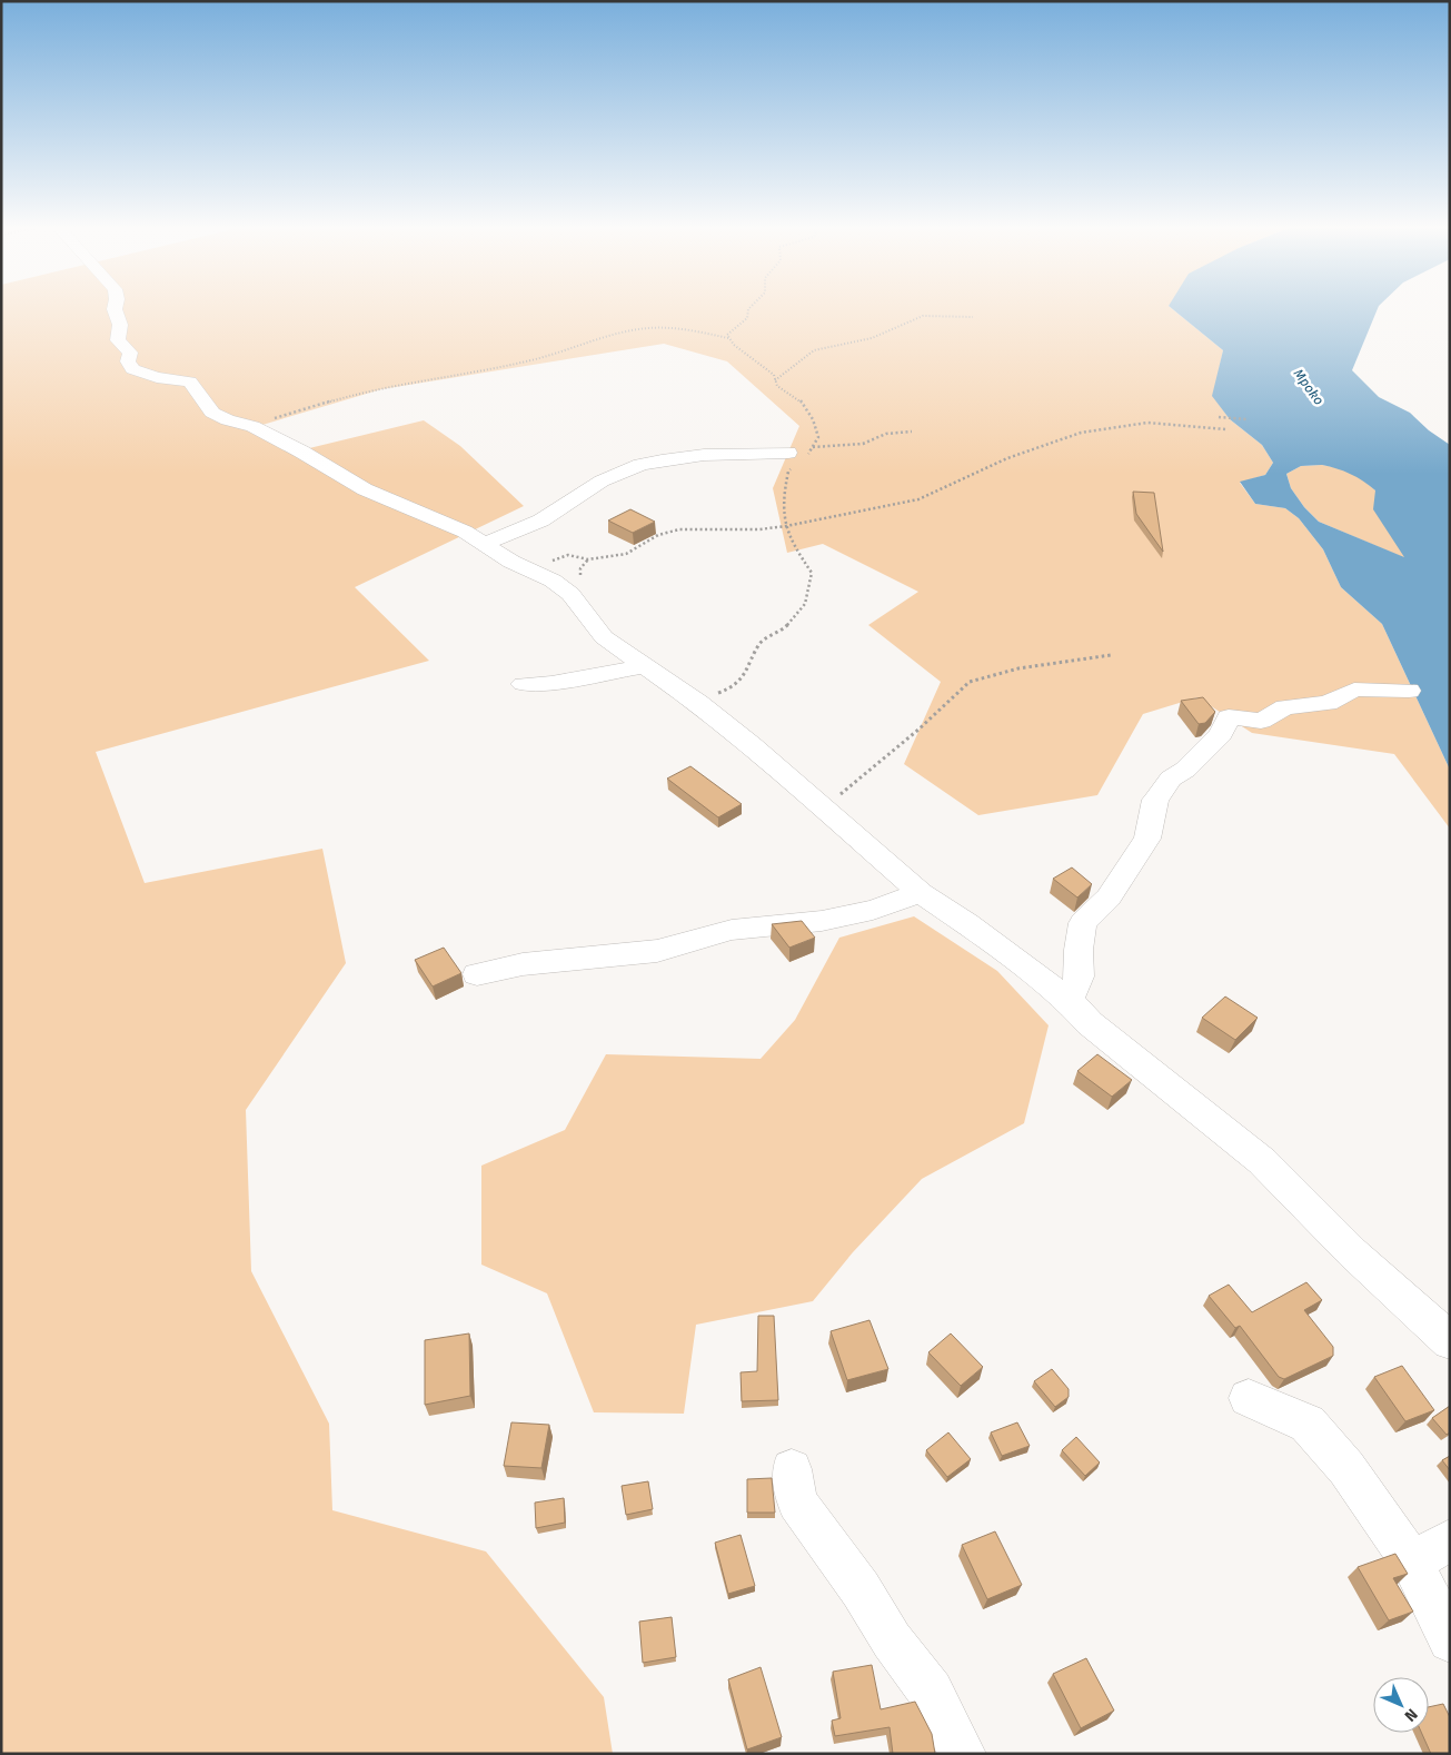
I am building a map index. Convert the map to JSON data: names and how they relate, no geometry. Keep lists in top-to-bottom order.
{
  "water": ["Mpoko"],
  "north": "bottom right"
}
